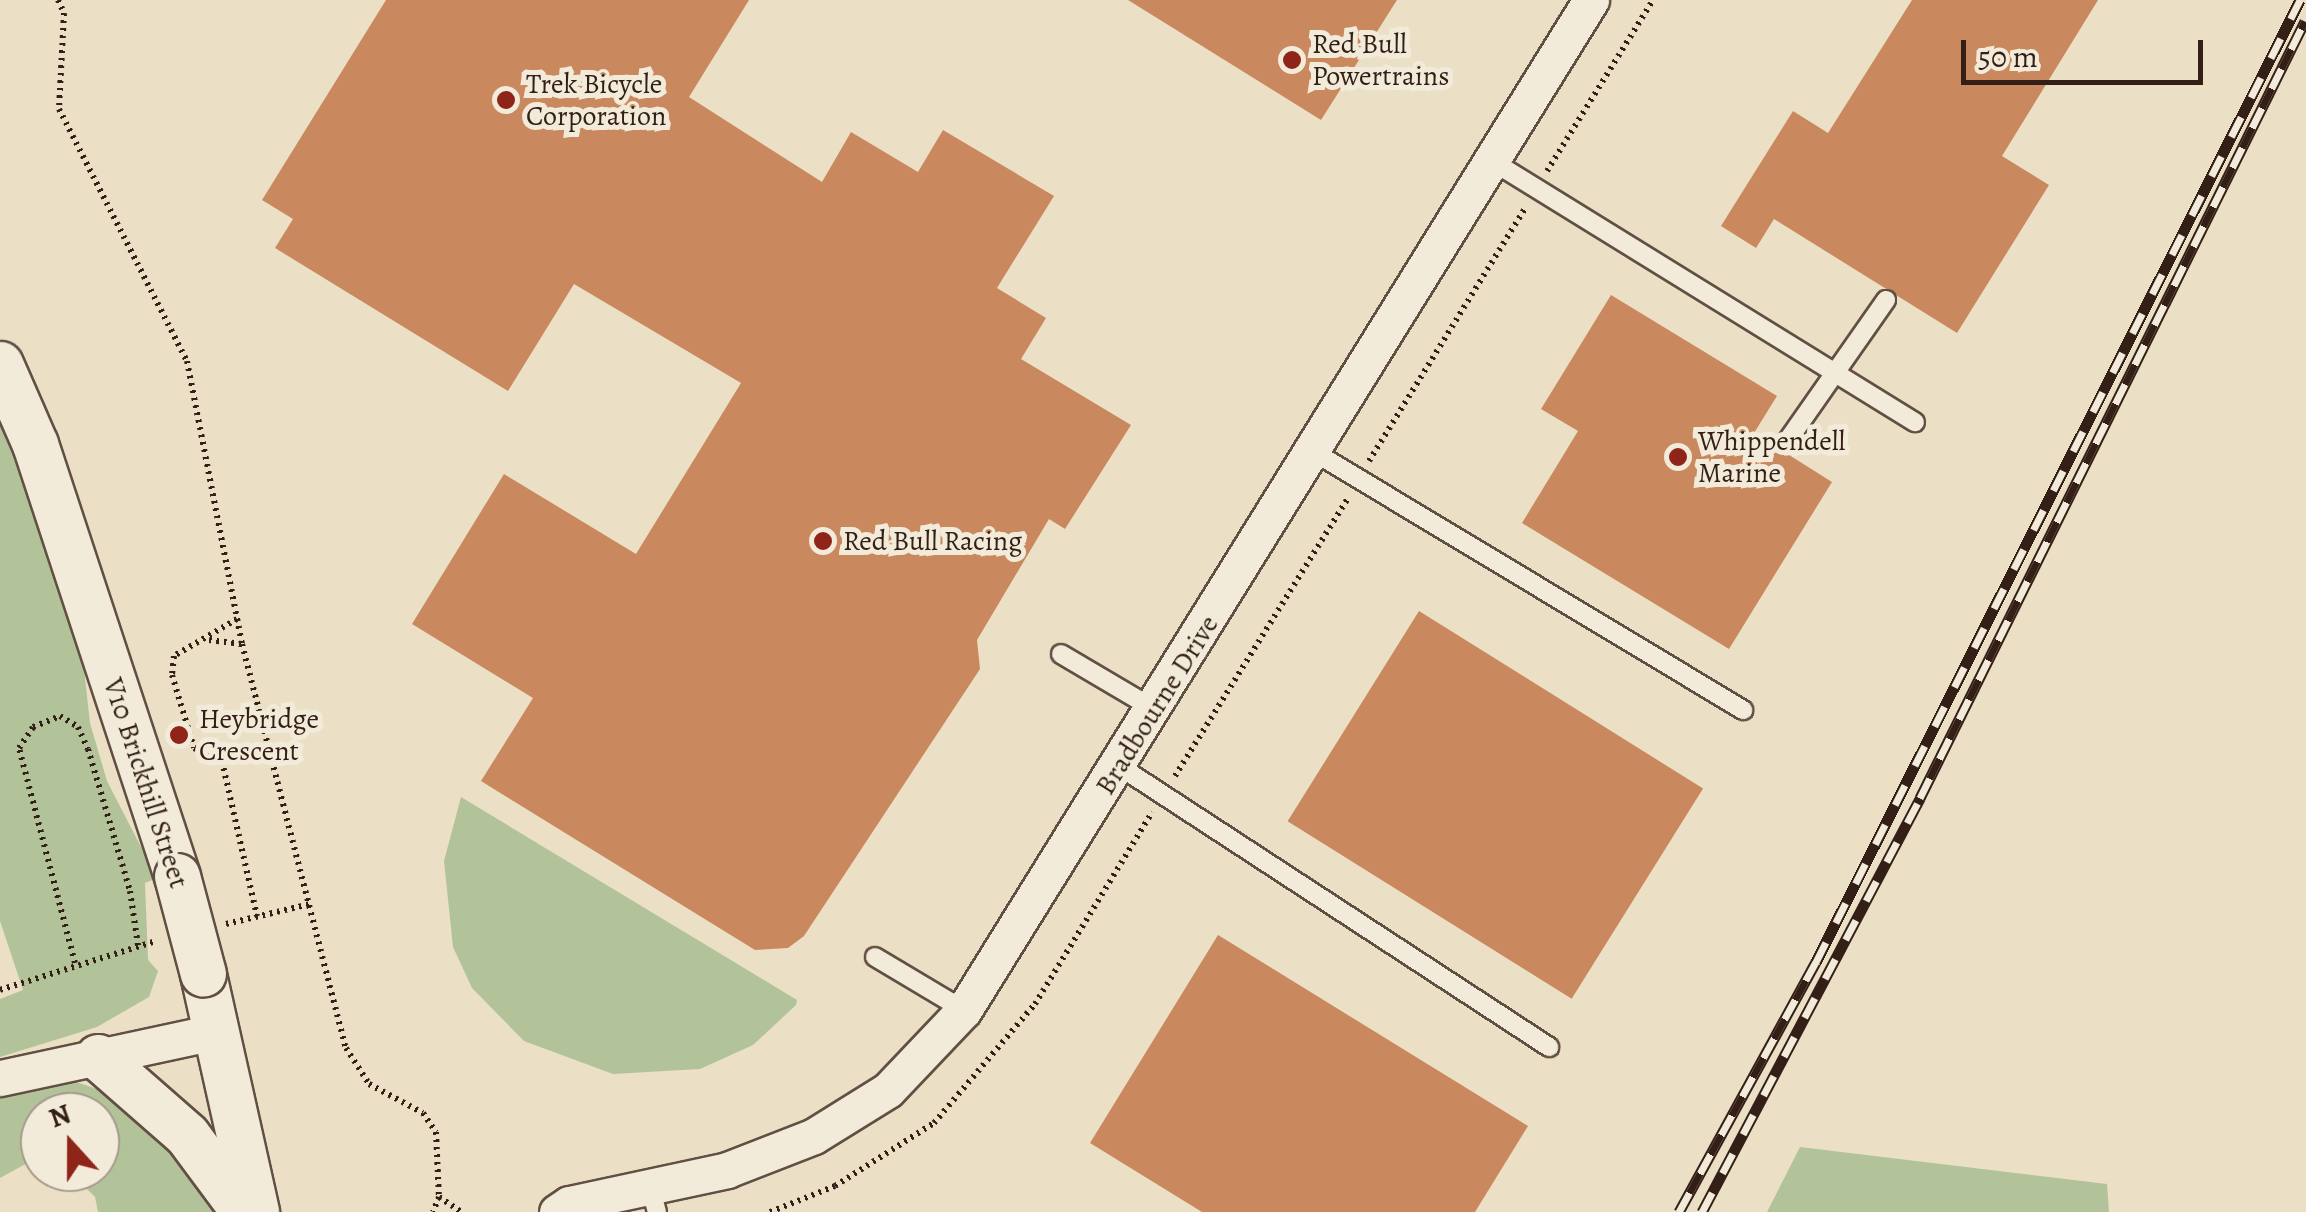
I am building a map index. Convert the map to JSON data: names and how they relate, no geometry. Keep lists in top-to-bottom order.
{
  "streets": {
    "street": ["Bradbourne Drive", "V10 Brickhill Street"]
  },
  "places": [
    "Red Bull Powertrains",
    "Trek Bicycle Corporation",
    "Whippendell Marine",
    "Red Bull Racing",
    "Heybridge Crescent"
  ],
  "scale_bar": "50 m",
  "north": "top"
}
